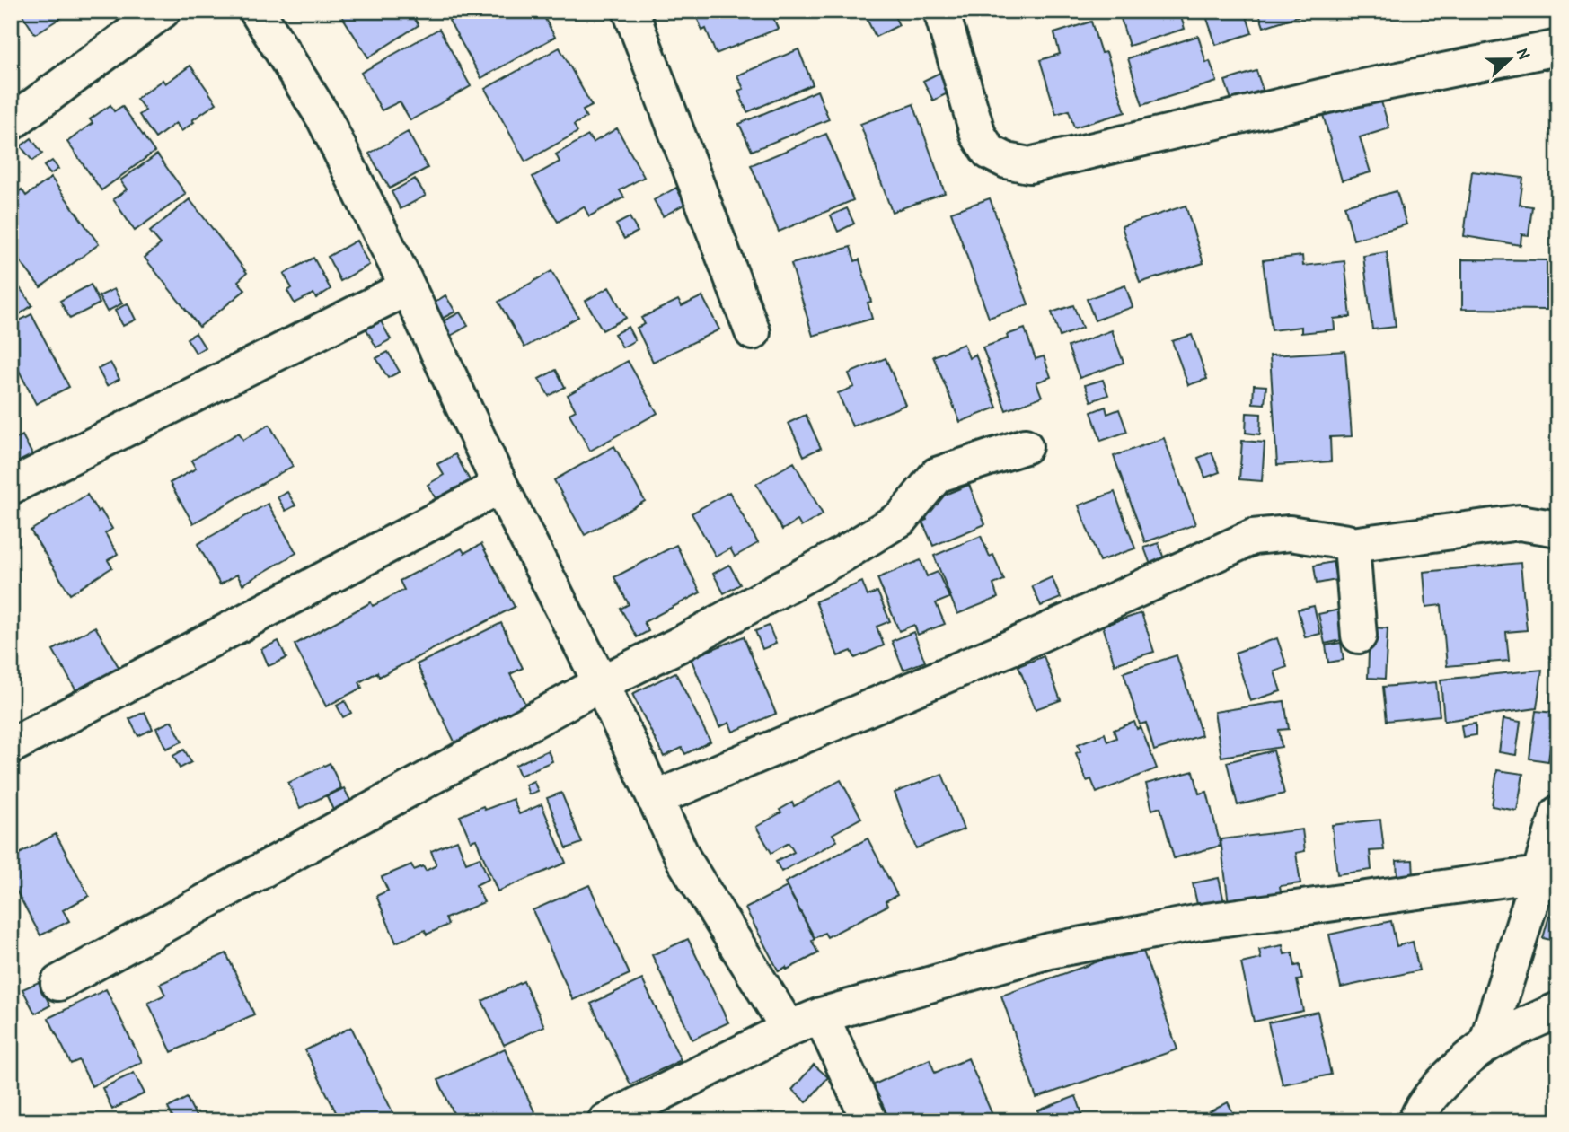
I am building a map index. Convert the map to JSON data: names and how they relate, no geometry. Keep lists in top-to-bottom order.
{
  "north": "right"
}
